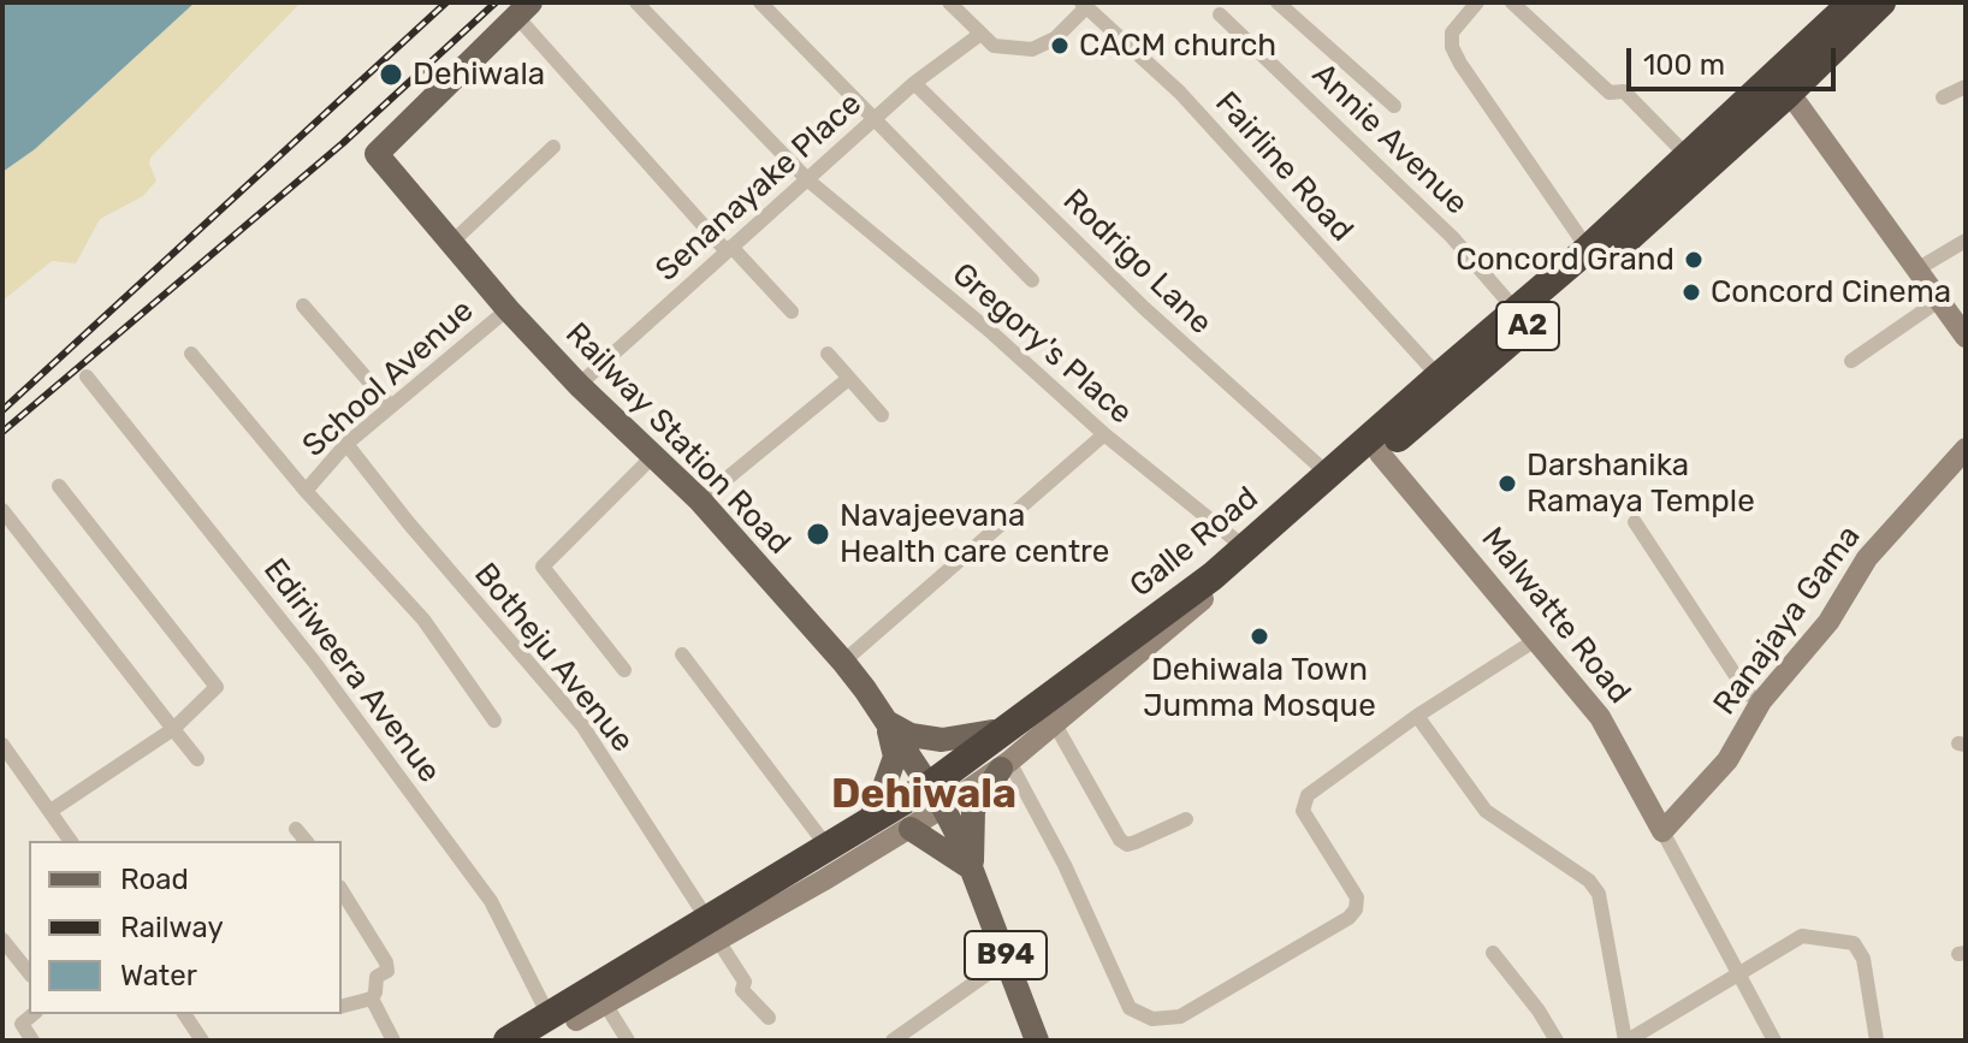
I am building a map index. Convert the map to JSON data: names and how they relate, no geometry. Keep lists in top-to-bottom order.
{
  "streets": {
    "highway": ["A2", "Galle Road"],
    "main road": [
      "Railway Station Road",
      "Malwatte Road",
      "Ranajaya Gama",
      "B94"
    ],
    "street": [
      "Annie Avenue",
      "Fairline Road",
      "Senanayake Place",
      "Rodrigo Lane",
      "Gregory's Place",
      "School Avenue",
      "Botheju Avenue",
      "Ediriweera Avenue"
    ]
  },
  "crossings": [
    ["Annie Avenue", "Galle Road"],
    ["Fairline Road", "Galle Road"],
    ["Senanayake Place", "Rodrigo Lane"],
    ["Senanayake Place", "Gregory's Place"],
    ["Senanayake Place", "Railway Station Road"],
    ["Rodrigo Lane", "Galle Road"],
    ["Gregory's Place", "Galle Road"],
    ["School Avenue", "Railway Station Road"],
    ["School Avenue", "Botheju Avenue"],
    ["Railway Station Road", "B94"],
    ["Galle Road", "Malwatte Road"],
    ["Galle Road", "Ediriweera Avenue"],
    ["Malwatte Road", "Ranajaya Gama"]
  ],
  "districts": ["Dehiwala"],
  "places": [
    "CACM church",
    "Dehiwala",
    "Concord Grand",
    "Concord Cinema",
    "Darshanika Ramaya Temple",
    "Navajeevana Health care centre",
    "Dehiwala Town Jumma Mosque"
  ],
  "legend": ["Road", "Railway", "Water"],
  "scale_bar": "100 m"
}
